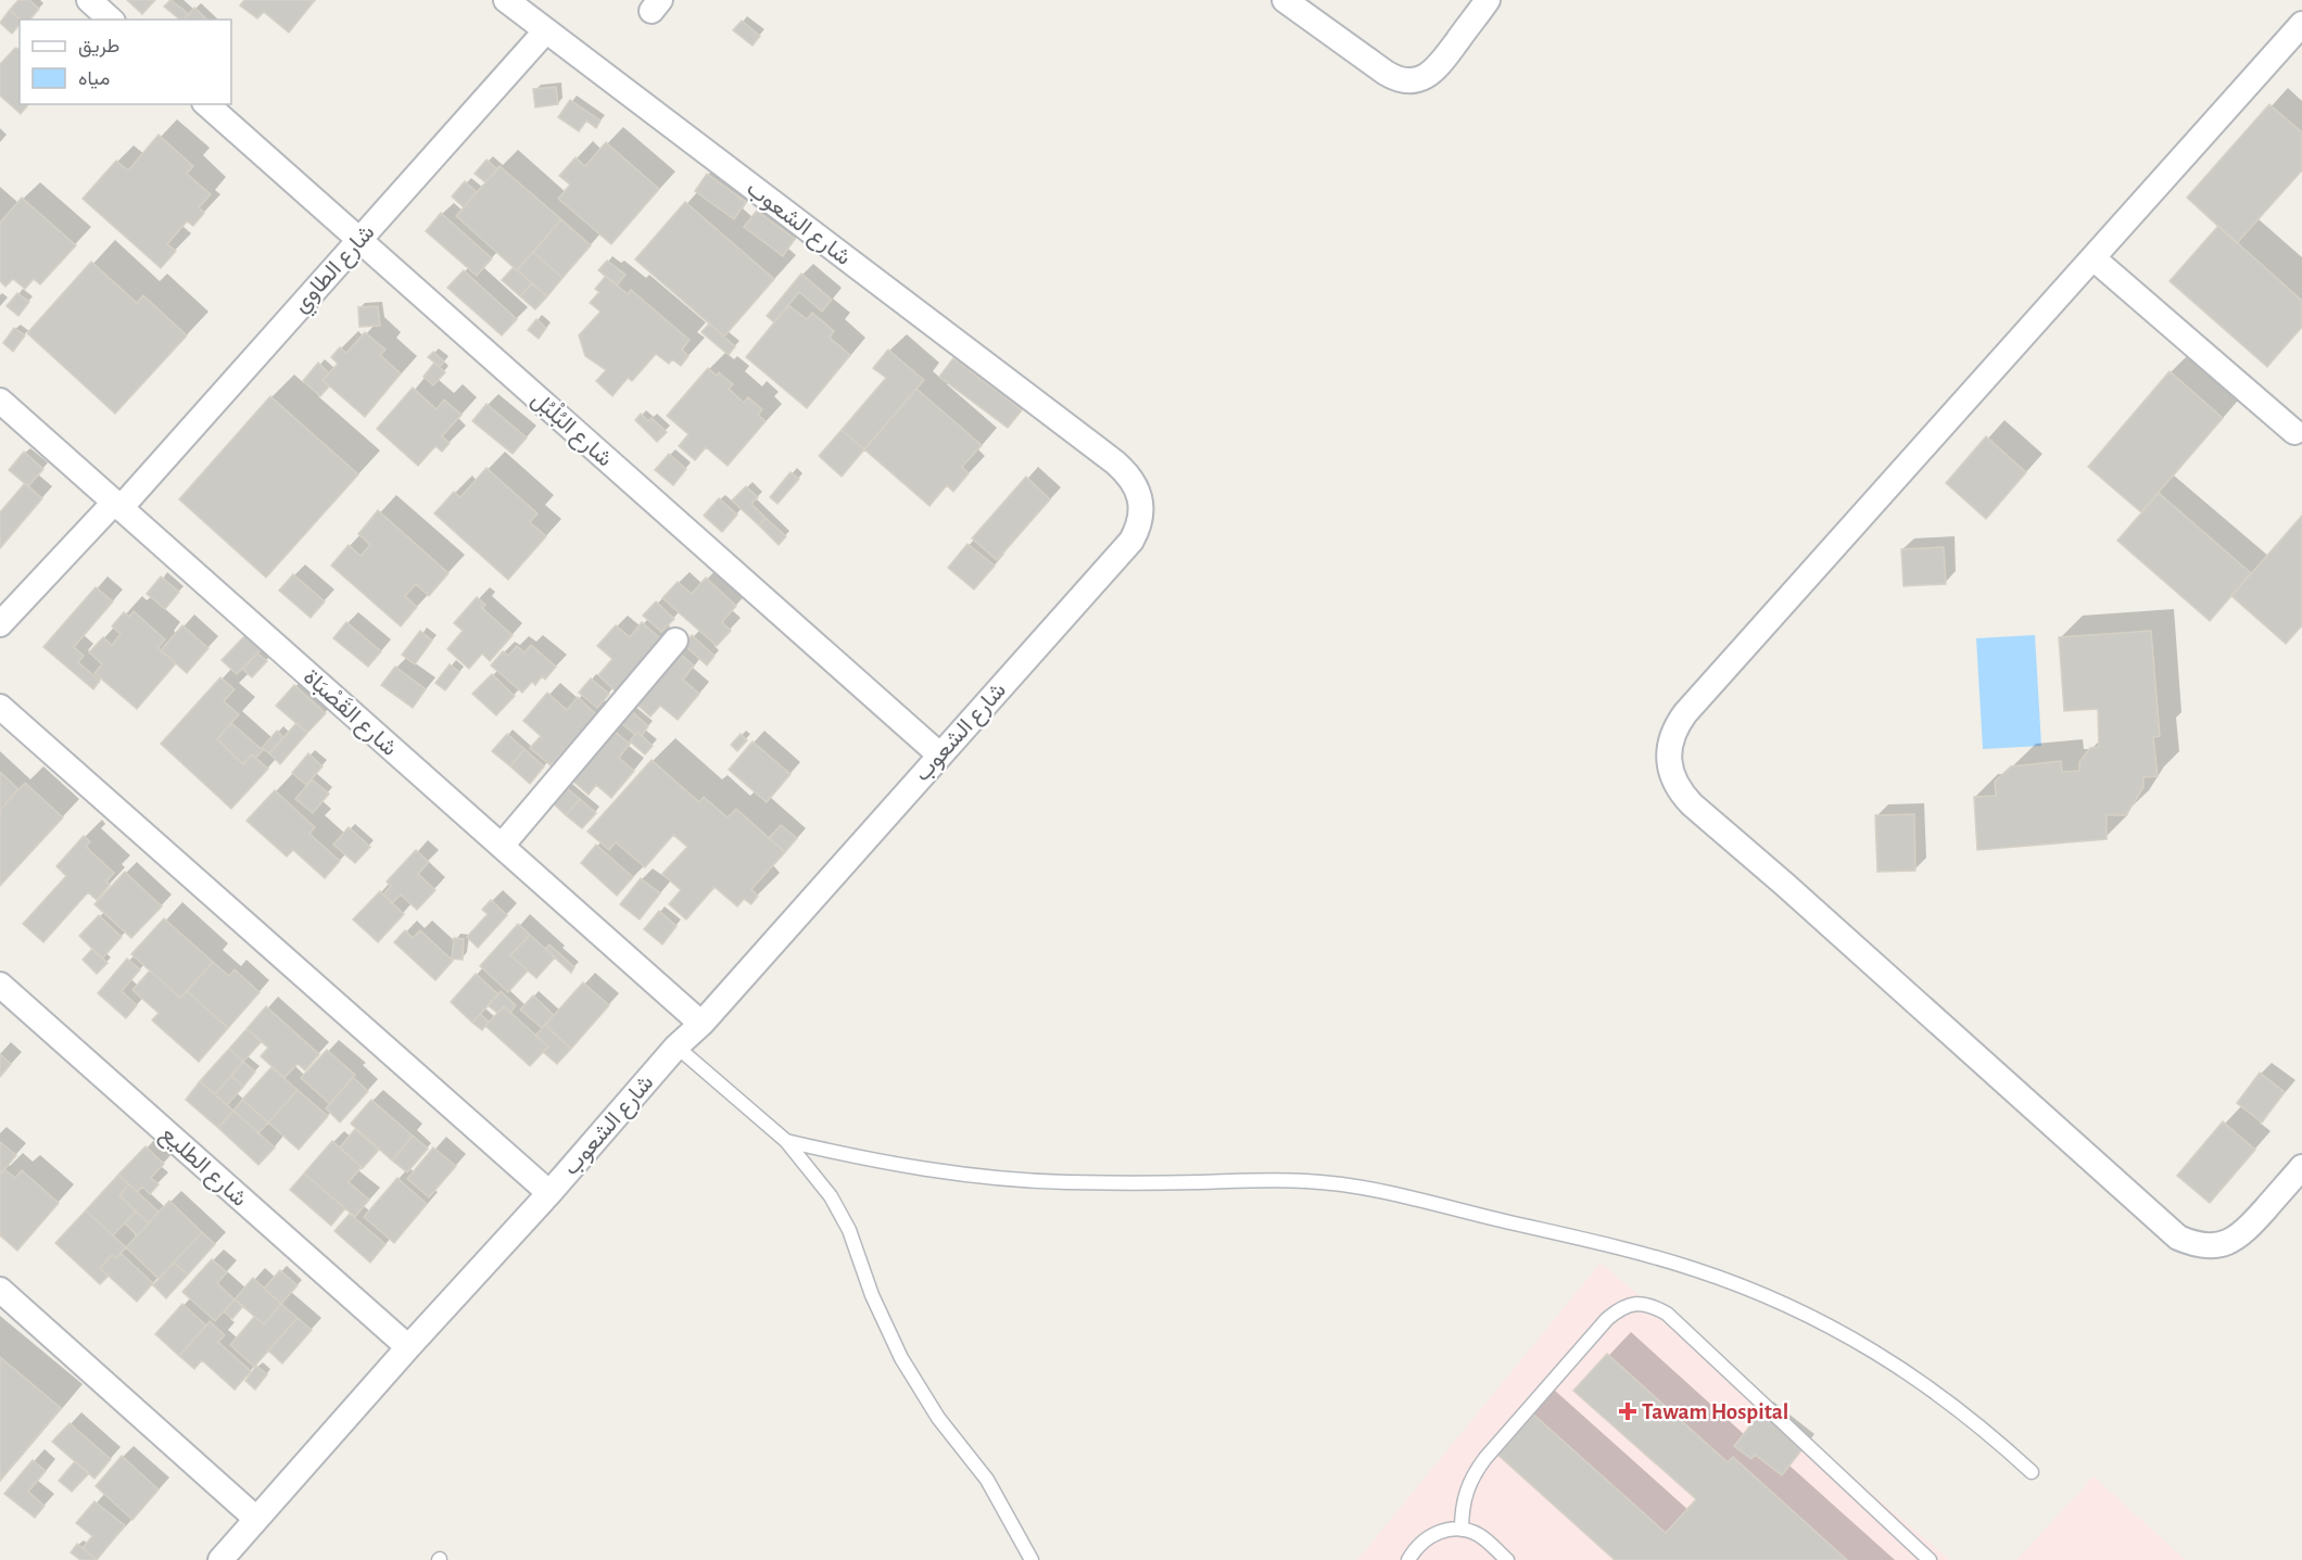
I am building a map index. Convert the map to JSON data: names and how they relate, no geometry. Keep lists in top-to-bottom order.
{
  "streets": {
    "street": [
      "شارع الشعوب",
      "شارع الطاوي",
      "شارع البُلْبُل",
      "شارع القَصْبَاة",
      "شارع الطليع"
    ]
  },
  "crossings": [
    ["شارع الشعوب", "شارع الطاوي"],
    ["شارع الشعوب", "شارع البُلْبُل"],
    ["شارع الشعوب", "شارع القَصْبَاة"],
    ["شارع الشعوب", "شارع الطليع"],
    ["شارع الطاوي", "شارع البُلْبُل"],
    ["شارع الطاوي", "شارع القَصْبَاة"]
  ],
  "places": {
    "health": ["Tawam Hospital"]
  },
  "legend": ["طريق", "مياه"]
}
